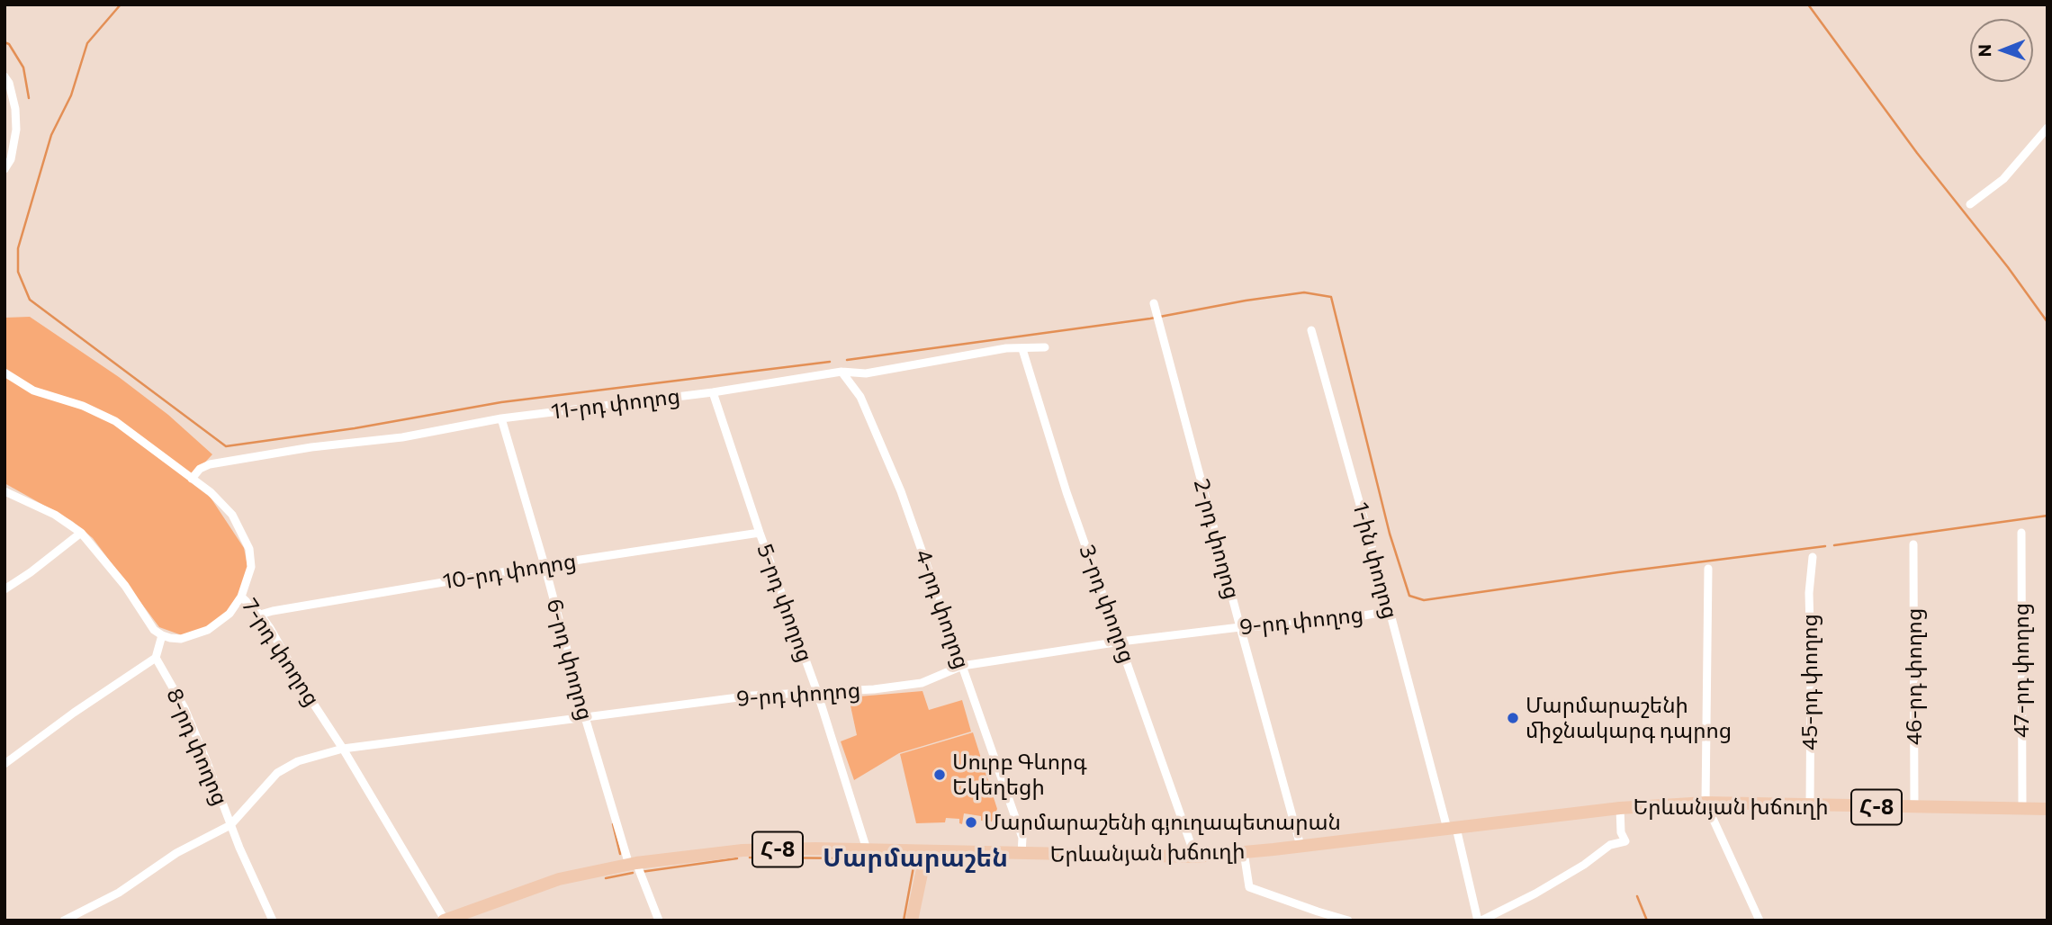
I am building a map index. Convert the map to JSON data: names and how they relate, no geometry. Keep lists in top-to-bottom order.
{
  "streets": {
    "main road": ["Երևանյան խճուղի", "Հ-8"],
    "street": [
      "11-րդ փողոց",
      "2-րդ փողոց",
      "1-ին փողոց",
      "10-րդ փողոց",
      "5-րդ փողոց",
      "3-րդ փողոց",
      "4-րդ փողոց",
      "9-րդ փողոց",
      "7-րդ փողոց",
      "6-րդ փողոց",
      "47-րդ փողոց",
      "46-րդ փողոց",
      "45-րդ փողոց",
      "8-րդ փողոց"
    ]
  },
  "crossings": [
    ["11-րդ փողոց", "5-րդ փողոց"],
    ["11-րդ փողոց", "3-րդ փողոց"],
    ["11-րդ փողոց", "4-րդ փողոց"],
    ["11-րդ փողոց", "7-րդ փողոց"],
    ["11-րդ փողոց", "6-րդ փողոց"],
    ["2-րդ փողոց", "9-րդ փողոց"],
    ["2-րդ փողոց", "Երևանյան խճուղի"],
    ["1-ին փողոց", "9-րդ փողոց"],
    ["1-ին փողոց", "Երևանյան խճուղի"],
    ["10-րդ փողոց", "5-րդ փողոց"],
    ["10-րդ փողոց", "7-րդ փողոց"],
    ["10-րդ փողոց", "6-րդ փողոց"],
    ["5-րդ փողոց", "9-րդ փողոց"],
    ["5-րդ փողոց", "Երևանյան խճուղի"],
    ["3-րդ փողոց", "9-րդ փողոց"],
    ["3-րդ փողոց", "Երևանյան խճուղի"],
    ["4-րդ փողոց", "9-րդ փողոց"],
    ["4-րդ փողոց", "Երևանյան խճուղի"],
    ["9-րդ փողոց", "7-րդ փողոց"],
    ["9-րդ փողոց", "6-րդ փողոց"],
    ["9-րդ փողոց", "8-րդ փողոց"],
    ["7-րդ փողոց", "Երևանյան խճուղի"],
    ["6-րդ փողոց", "Երևանյան խճուղի"],
    ["47-րդ փողոց", "Երևանյան խճուղի"],
    ["46-րդ փողոց", "Երևանյան խճուղի"],
    ["45-րդ փողոց", "Երևանյան խճուղի"]
  ],
  "districts": ["Մարմարաշեն"],
  "places": ["Մարմարաշենի միջնակարգ դպրոց", "Սուրբ Գևորգ Եկեղեցի", "Մարմարաշենի գյուղապետարան"],
  "north": "left"
}
